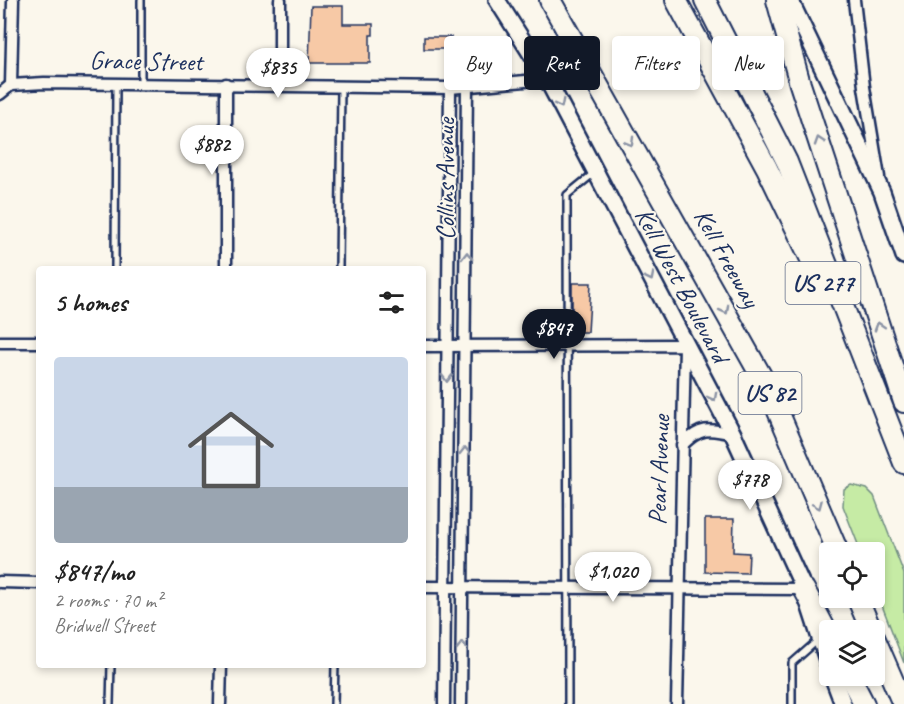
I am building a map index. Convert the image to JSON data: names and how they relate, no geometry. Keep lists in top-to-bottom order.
{
  "streets": {
    "highway": ["Kell Freeway", "US 277", "US 82"],
    "main road": ["Kell West Boulevard"],
    "street": ["Grace Street", "Collins Avenue", "Pearl Avenue"]
  },
  "crossings": [
    ["Kell West Boulevard", "Pearl Avenue"]
  ],
  "one_way": ["Kell West Boulevard"],
  "page": {
    "chip": [
      "Buy",
      "Rent",
      "Filters",
      "New"
    ],
    "price": [
      "$835",
      "$882",
      "$847",
      "$778",
      "$1,020"
    ],
    "heading": "5 homes",
    "list": [
      {
        "name": "$847/mo",
        "note": "2 rooms · 70 m² · Bridwell Street"
      }
    ]
  }
}
